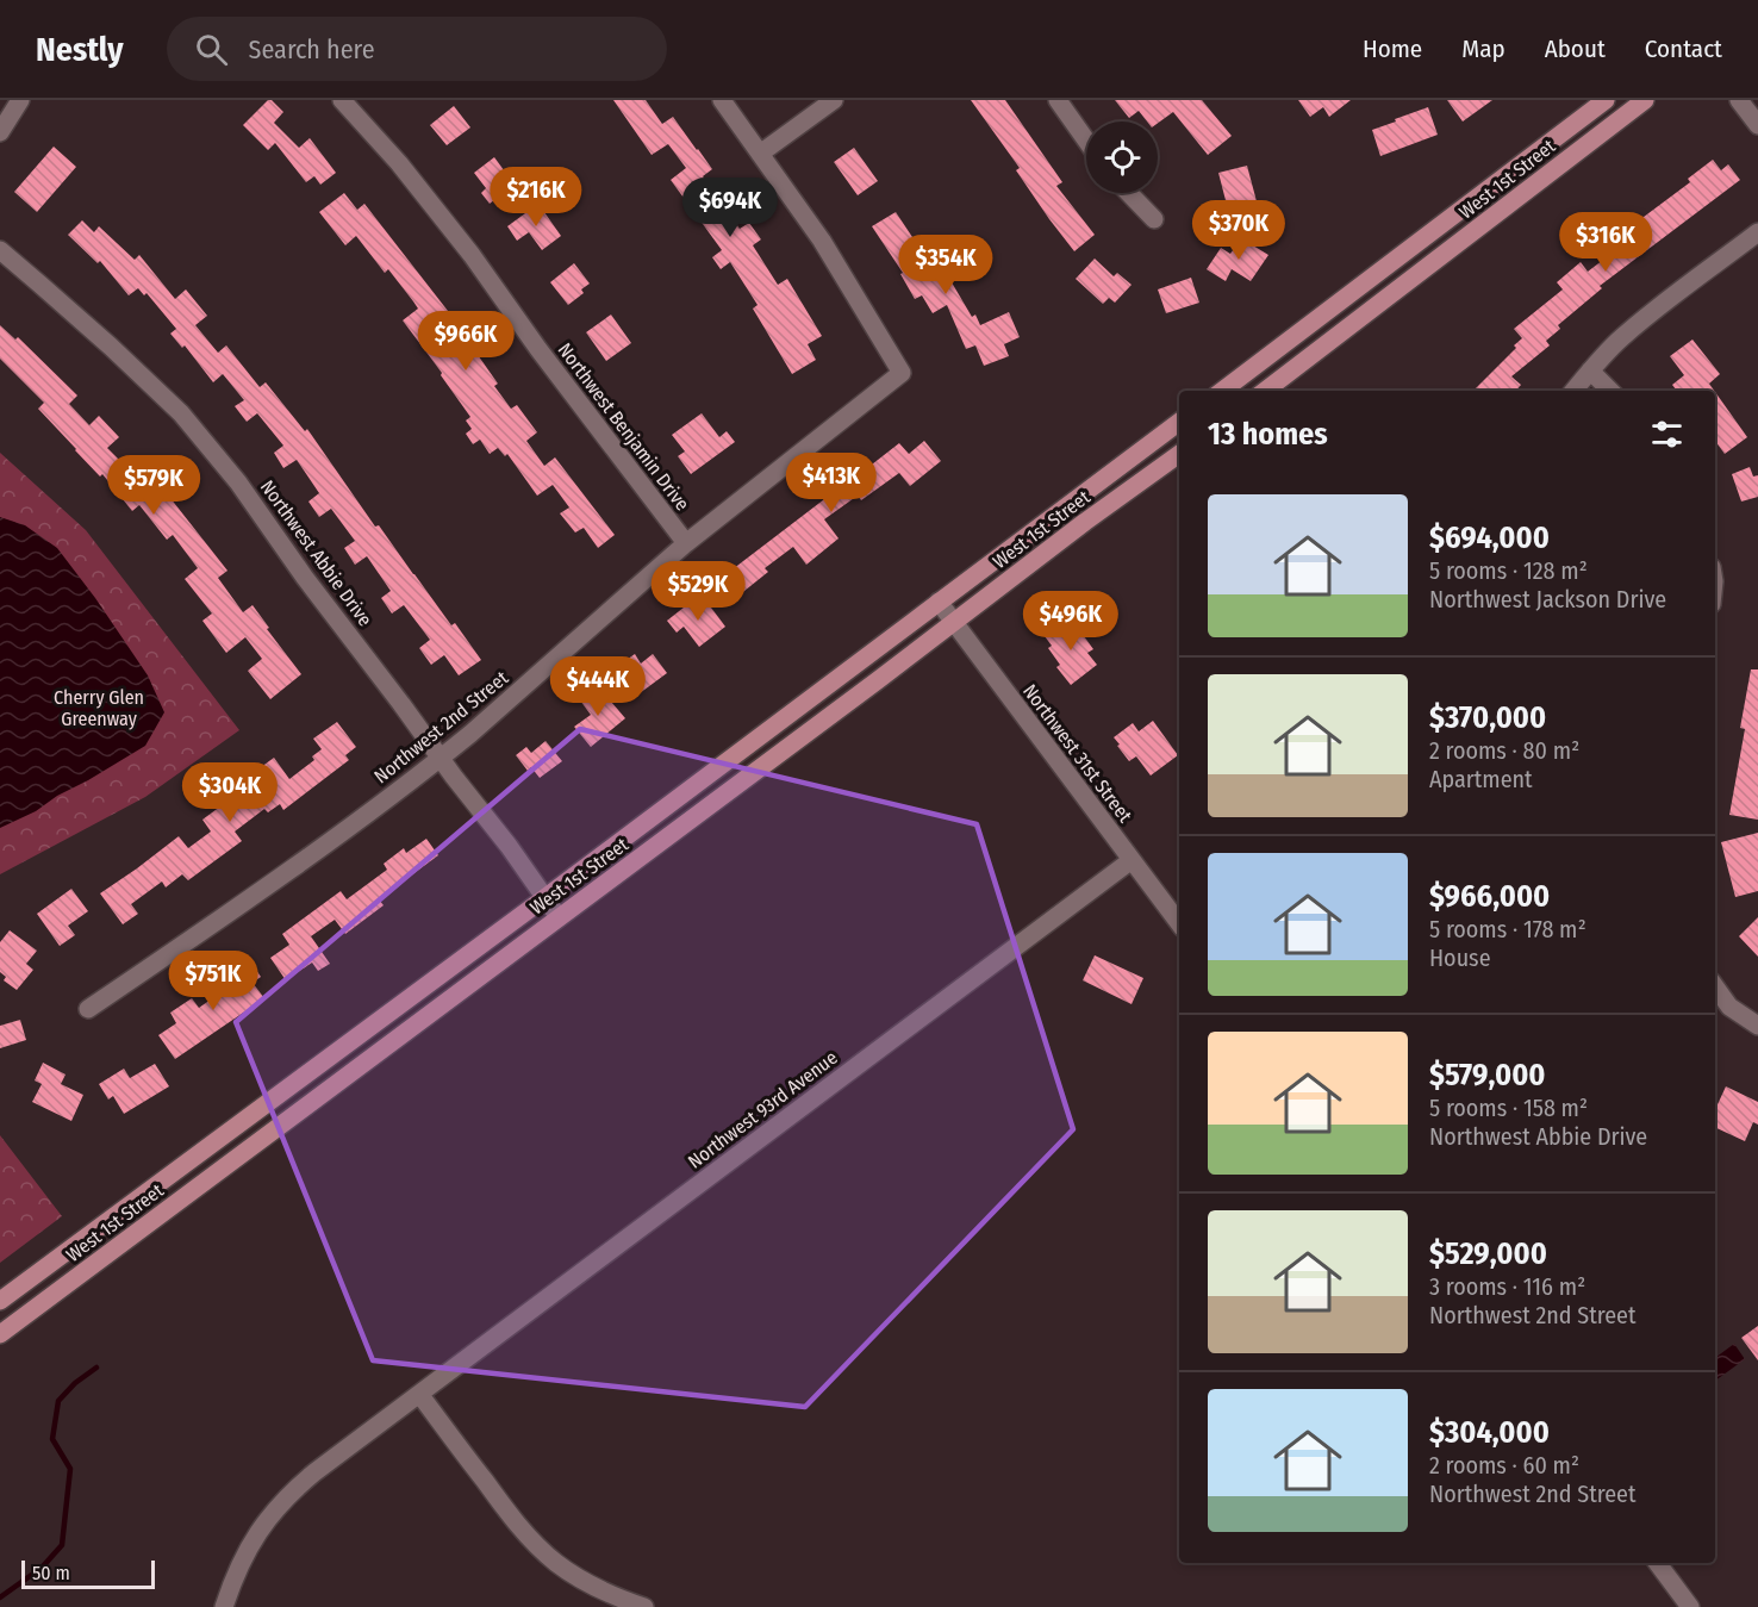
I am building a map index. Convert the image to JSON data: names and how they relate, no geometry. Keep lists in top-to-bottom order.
{
  "streets": {
    "main road": ["West 1st Street"],
    "street": [
      "Northwest Benjamin Drive",
      "Northwest Abbie Drive",
      "Northwest 2nd Street",
      "Northwest 31st Street",
      "Northwest 93rd Avenue"
    ]
  },
  "crossings": [
    ["West 1st Street", "Northwest Abbie Drive"],
    ["West 1st Street", "Northwest 31st Street"],
    ["Northwest Benjamin Drive", "Northwest 2nd Street"],
    ["Northwest Abbie Drive", "Northwest 2nd Street"],
    ["Northwest 31st Street", "Northwest 93rd Avenue"]
  ],
  "parks": ["Cherry Glen Greenway"],
  "scale_bar": "50 m",
  "page": {
    "header": "Nestly",
    "search": "Search here",
    "nav": [
      "Home",
      "Map",
      "About",
      "Contact"
    ],
    "price": [
      "$216K",
      "$694K",
      "$370K",
      "$316K",
      "$354K",
      "$966K",
      "$413K",
      "$579K",
      "$529K",
      "$496K",
      "$444K",
      "$304K",
      "$751K"
    ],
    "heading": "13 homes",
    "list": [
      {
        "name": "$694,000",
        "note": "5 rooms · 128 m² · Northwest Jackson Drive"
      },
      {
        "name": "$370,000",
        "note": "2 rooms · 80 m² · Apartment"
      },
      {
        "name": "$966,000",
        "note": "5 rooms · 178 m² · House"
      },
      {
        "name": "$579,000",
        "note": "5 rooms · 158 m² · Northwest Abbie Drive"
      },
      {
        "name": "$529,000",
        "note": "3 rooms · 116 m² · Northwest 2nd Street"
      },
      {
        "name": "$304,000",
        "note": "2 rooms · 60 m² · Northwest 2nd Street"
      }
    ],
    "scale": "50 m"
  }
}
